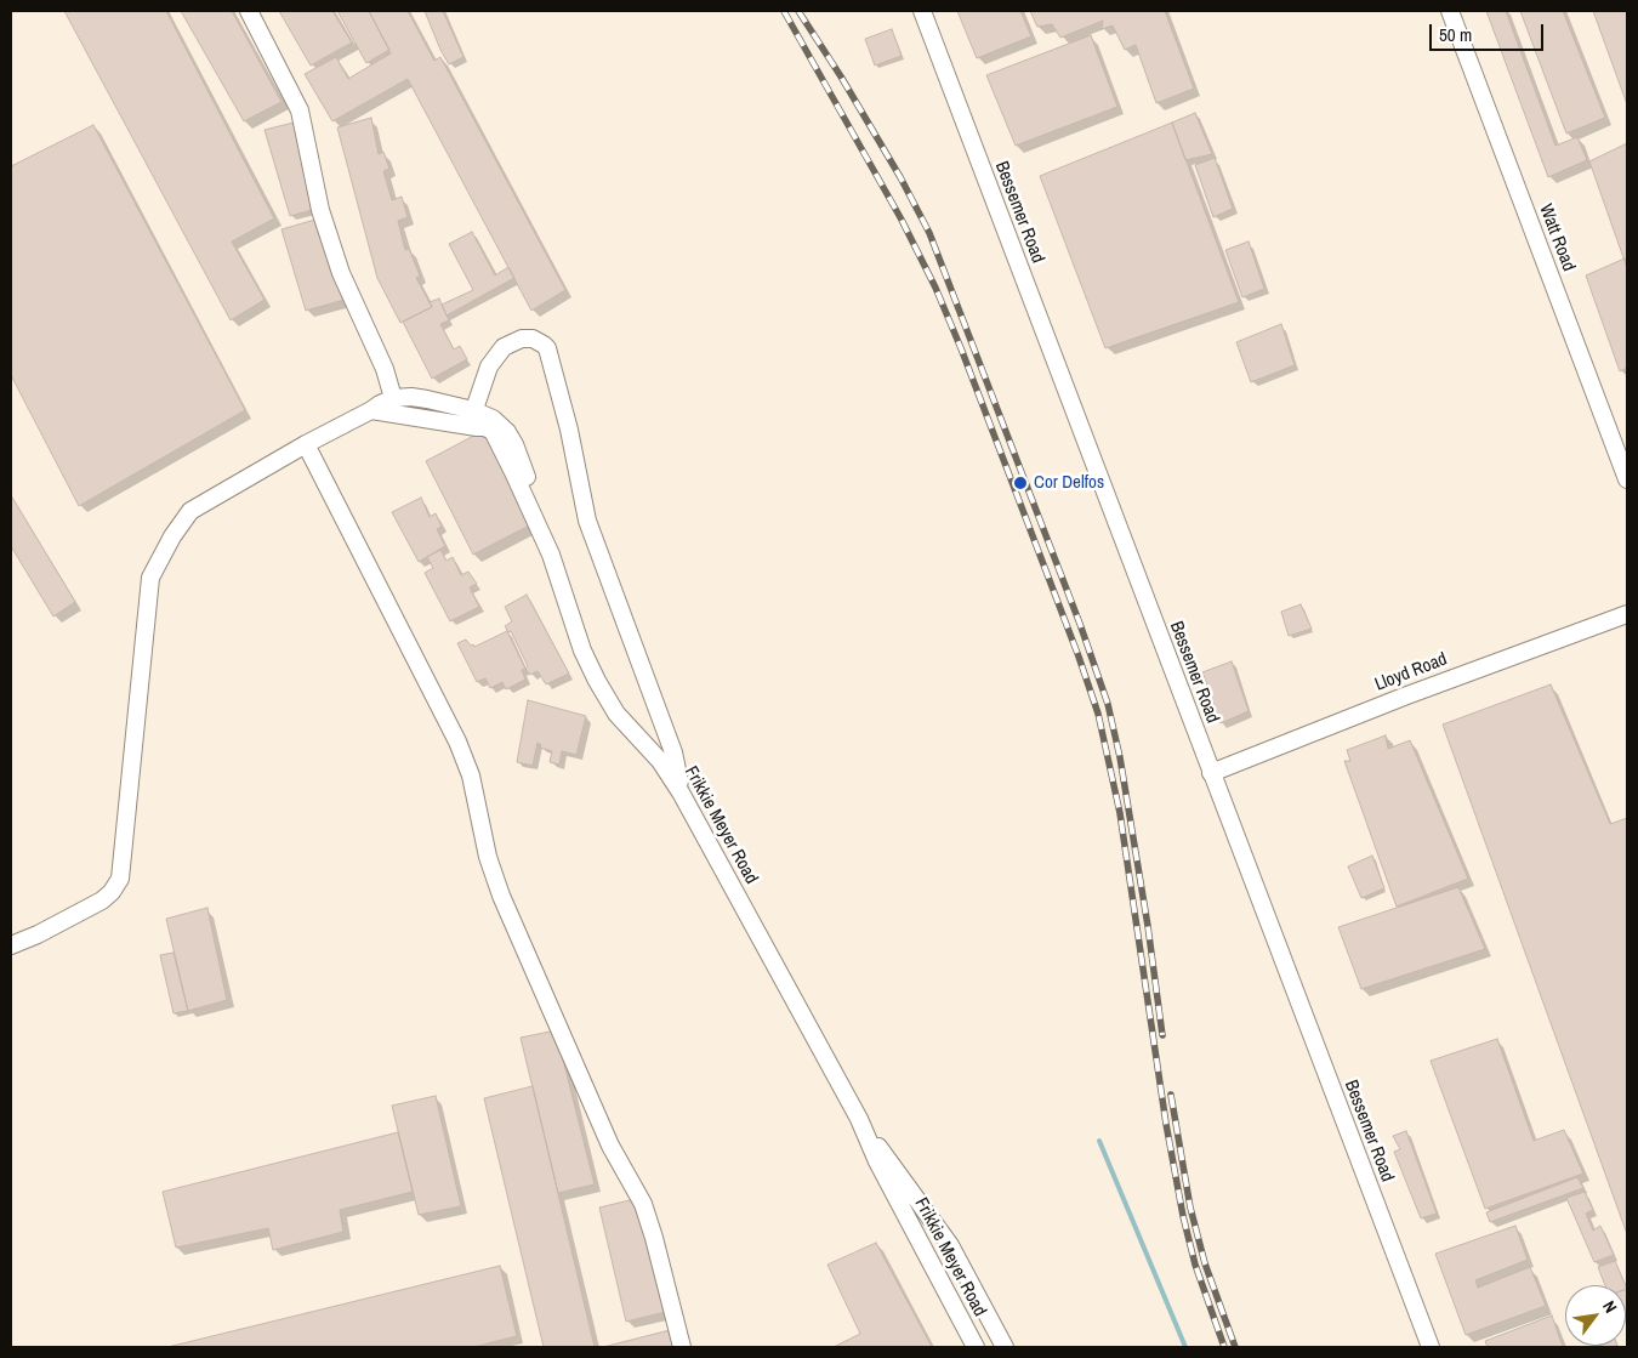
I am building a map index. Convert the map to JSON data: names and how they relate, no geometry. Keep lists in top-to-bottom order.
{
  "streets": {
    "street": [
      "Bessemer Road",
      "Watt Road",
      "Lloyd Road",
      "Frikkie Meyer Road"
    ]
  },
  "crossings": [
    ["Bessemer Road", "Lloyd Road"]
  ],
  "places": ["Cor Delfos"],
  "scale_bar": "50 m",
  "north": "top right"
}
